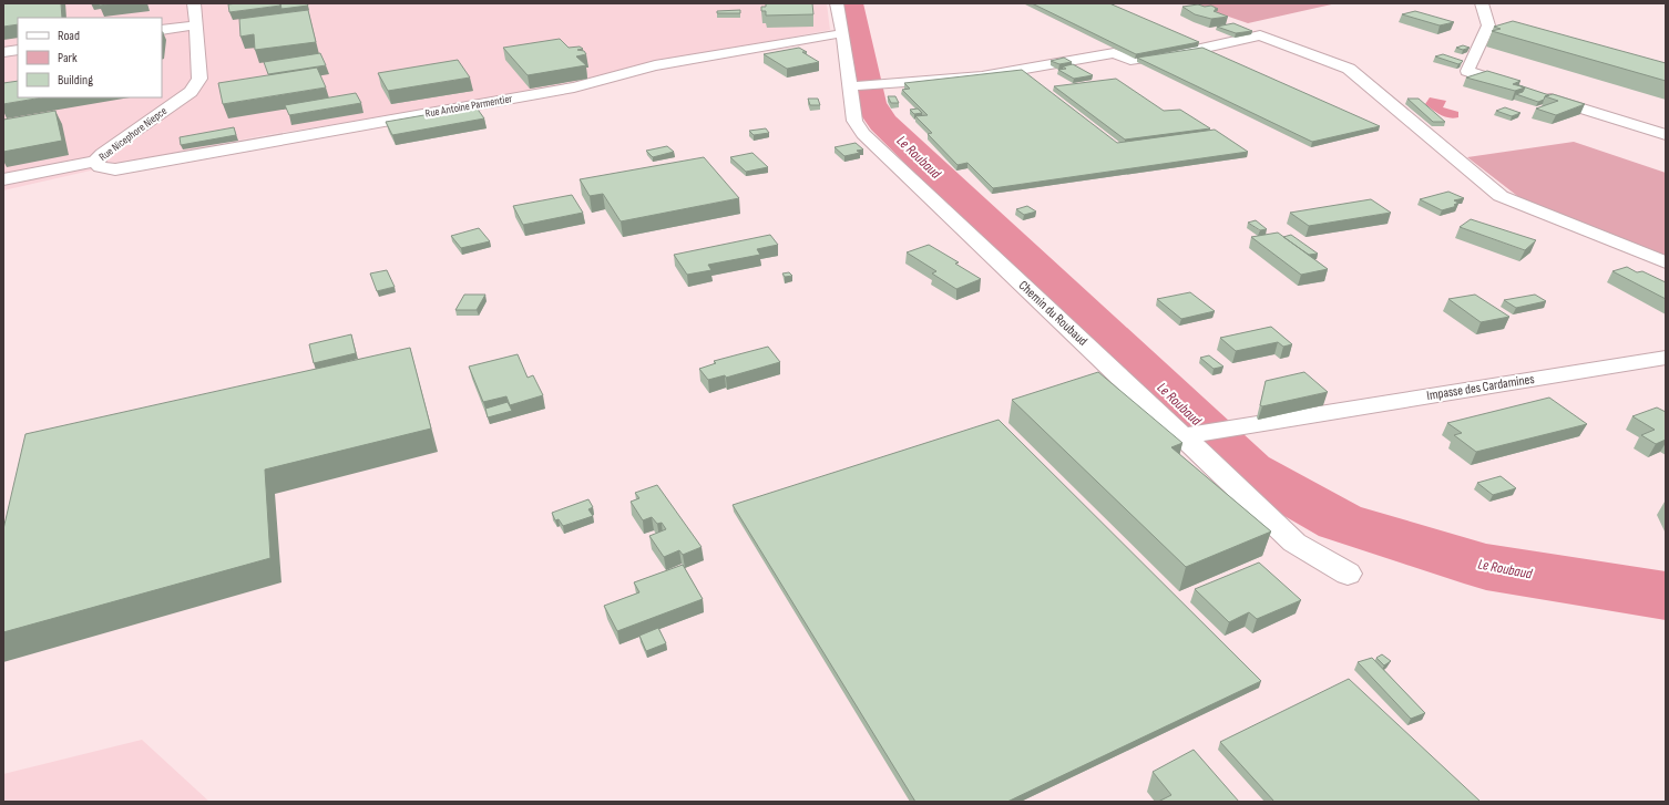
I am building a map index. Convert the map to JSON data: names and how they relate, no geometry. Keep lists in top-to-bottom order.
{
  "streets": {
    "street": [
      "Rue Antoine Parmentier",
      "Rue Nicephore Niepce",
      "Chemin du Roubaud",
      "Impasse des Cardamines"
    ]
  },
  "crossings": [
    ["Rue Antoine Parmentier", "Rue Nicephore Niepce"],
    ["Rue Antoine Parmentier", "Chemin du Roubaud"],
    ["Chemin du Roubaud", "Impasse des Cardamines"]
  ],
  "water": ["Le Roubaud"],
  "legend": ["Road", "Park", "Building"]
}
